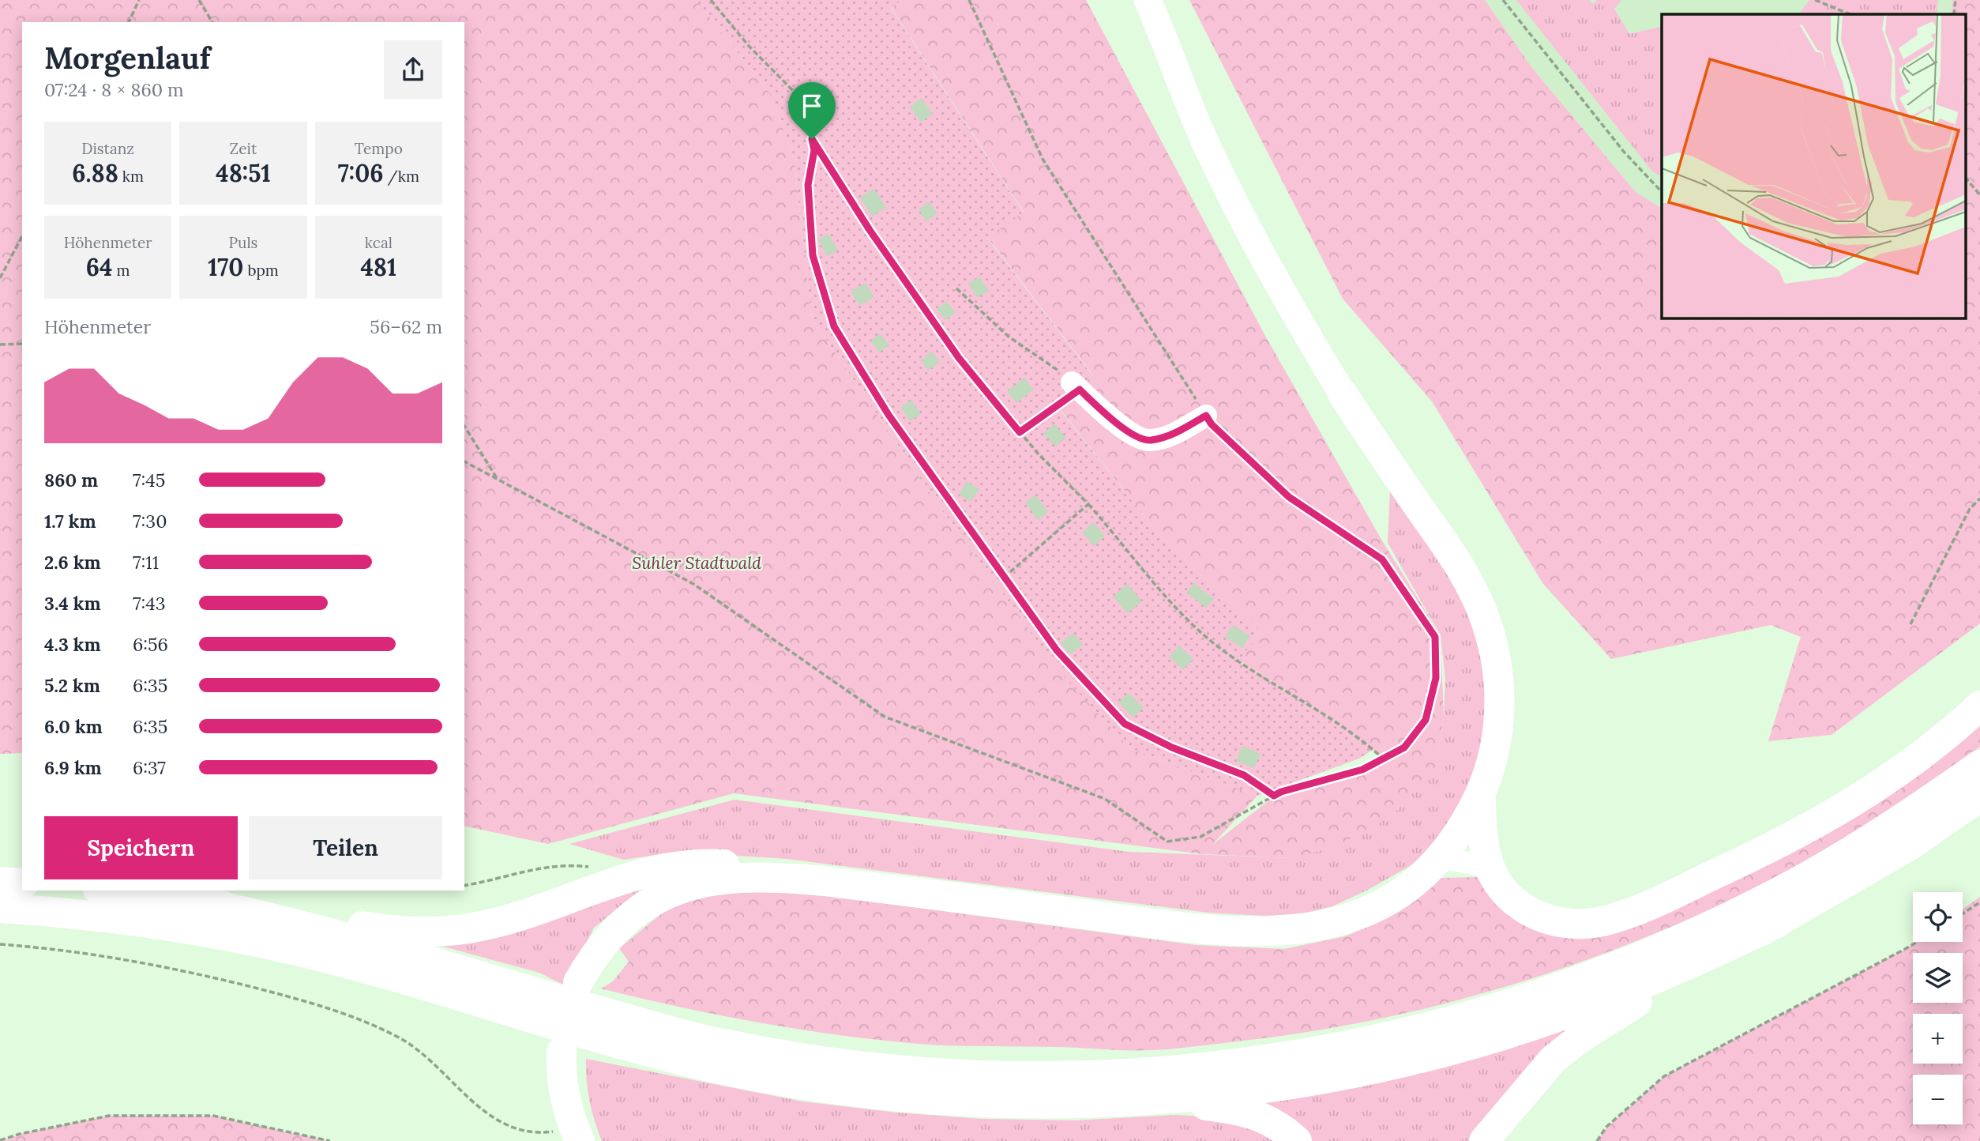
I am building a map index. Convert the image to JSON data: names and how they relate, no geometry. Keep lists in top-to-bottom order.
{
  "parks": ["Suhler Stadtwald"],
  "page": {
    "heading": ["Morgenlauf", "07:24 · 8 × 860 m"],
    "stats": [
      ["Distanz", "6.88 km"],
      ["Zeit", "48:51"],
      ["Tempo", "7:06 /km"],
      ["Höhenmeter", "64 m"],
      ["Puls", "170 bpm"],
      ["kcal", "481"]
    ],
    "chart": ["Höhenmeter", "56–62 m"],
    "list": [
      {
        "name": "860 m",
        "note": "7:45"
      },
      {
        "name": "1.7 km",
        "note": "7:30"
      },
      {
        "name": "2.6 km",
        "note": "7:11"
      },
      {
        "name": "3.4 km",
        "note": "7:43"
      },
      {
        "name": "4.3 km",
        "note": "6:56"
      },
      {
        "name": "5.2 km",
        "note": "6:35"
      },
      {
        "name": "6.0 km",
        "note": "6:35"
      },
      {
        "name": "6.9 km",
        "note": "6:37"
      }
    ],
    "buttons": ["Speichern", "Teilen"],
    "map_buttons": ["+", "−"]
  }
}
